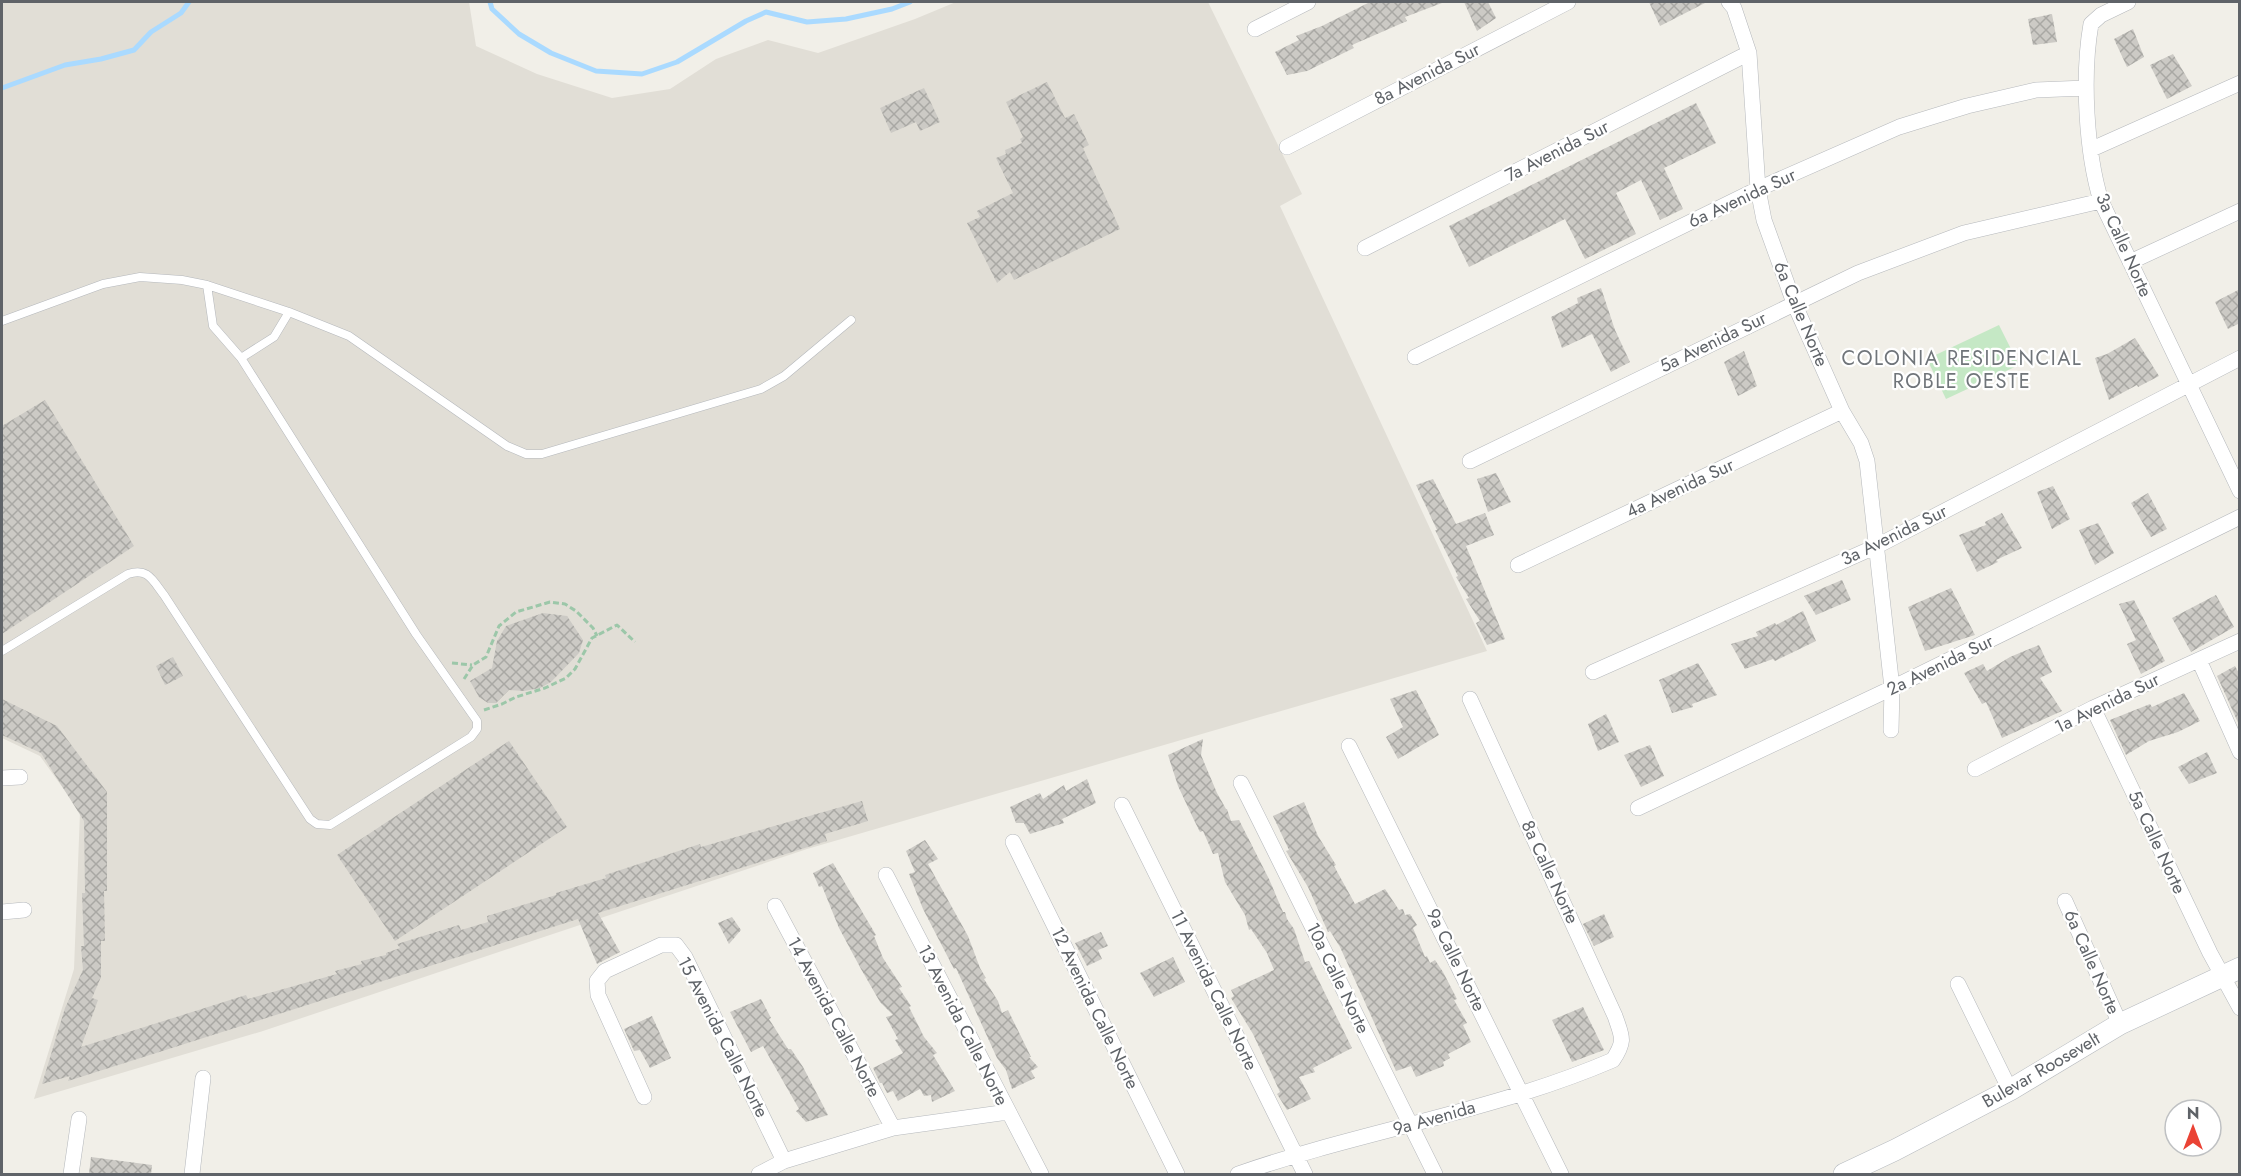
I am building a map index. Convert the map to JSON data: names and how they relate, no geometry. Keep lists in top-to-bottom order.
{
  "streets": {
    "main road": ["Bulevar Roosevelt"],
    "street": [
      "8a Avenida Sur",
      "7a Avenida Sur",
      "6a Avenida Sur",
      "3a Calle Norte",
      "6a Calle Norte",
      "5a Avenida Sur",
      "4a Avenida Sur",
      "3a Avenida Sur",
      "2a Avenida Sur",
      "1a Avenida Sur",
      "5a Calle Norte",
      "8a Calle Norte",
      "9a Calle Norte",
      "10a Calle Norte",
      "11 Avenida Calle Norte",
      "12 Avenida Calle Norte",
      "14 Avenida Calle Norte",
      "13 Avenida Calle Norte",
      "15 Avenida Calle Norte",
      "9a Avenida"
    ]
  },
  "crossings": [
    ["7a Avenida Sur", "6a Calle Norte"],
    ["6a Avenida Sur", "3a Calle Norte"],
    ["6a Avenida Sur", "6a Calle Norte"],
    ["3a Calle Norte", "5a Avenida Sur"],
    ["3a Calle Norte", "3a Avenida Sur"],
    ["6a Calle Norte", "5a Avenida Sur"],
    ["6a Calle Norte", "4a Avenida Sur"],
    ["6a Calle Norte", "3a Avenida Sur"],
    ["6a Calle Norte", "2a Avenida Sur"],
    ["6a Calle Norte", "Bulevar Roosevelt"],
    ["1a Avenida Sur", "5a Calle Norte"],
    ["5a Calle Norte", "Bulevar Roosevelt"],
    ["8a Calle Norte", "9a Avenida"],
    ["9a Calle Norte", "9a Avenida"],
    ["10a Calle Norte", "9a Avenida"],
    ["11 Avenida Calle Norte", "9a Avenida"]
  ],
  "districts": ["COLONIA RESIDENCIAL ROBLE OESTE"],
  "north": "top"
}
